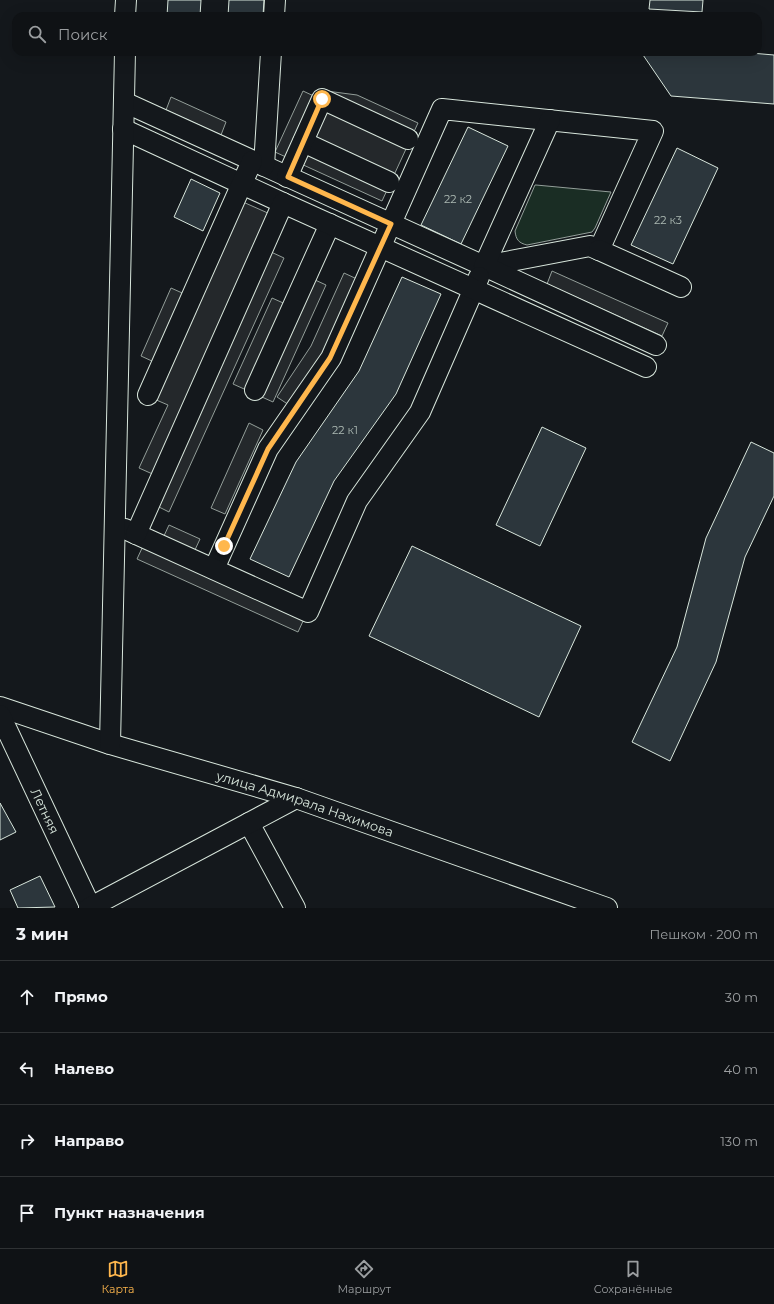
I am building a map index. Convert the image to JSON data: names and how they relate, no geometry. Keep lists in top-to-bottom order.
{
  "streets": {
    "street": ["улица Адмирала Нахимова", "Летняя"]
  },
  "house_numbers": ["22 к2", "22 к3", "22 к1"],
  "page": {
    "search": "Поиск",
    "heading": ["3 мин", "Пешком · 200 m"],
    "list": [
      ["Прямо", "30 m"],
      ["Налево", "40 m"],
      ["Направо", "130 m"],
      "Пункт назначения"
    ],
    "nav": ["Карта", "Маршрут", "Сохранённые"]
  }
}
